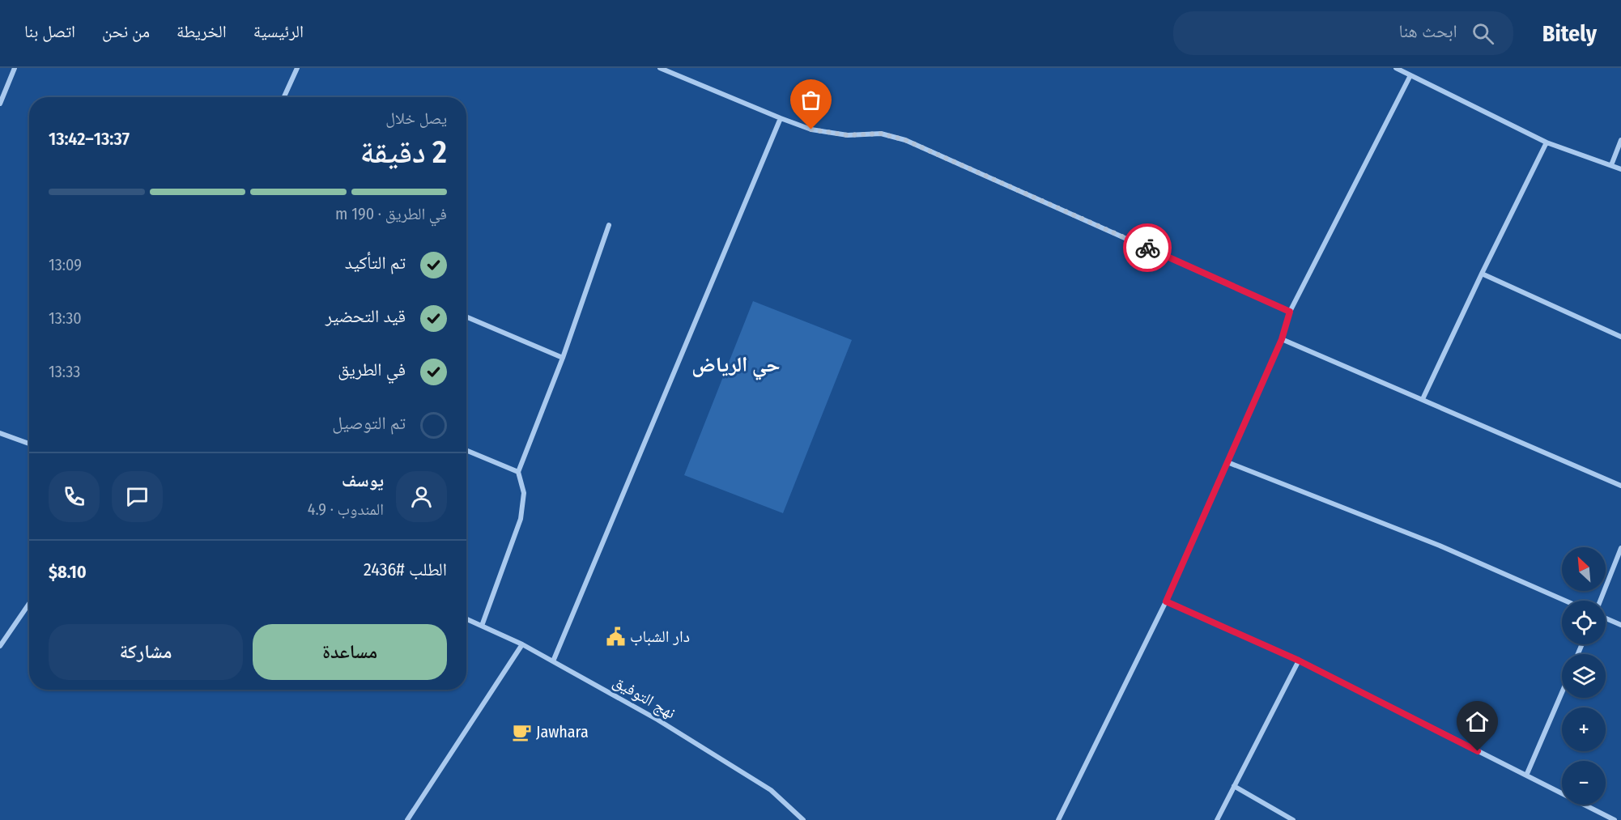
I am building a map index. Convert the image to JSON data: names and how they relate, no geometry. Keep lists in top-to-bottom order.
{
  "streets": {
    "street": ["نهج التوفيق"]
  },
  "districts": ["حي الرياض"],
  "places": {
    "public building": ["دار الشباب"],
    "cafe": ["Jawhara"]
  },
  "north": "top left",
  "page": {
    "header": "Bitely",
    "search": "ابحث هنا",
    "nav": [
      "الرئيسية",
      "الخريطة",
      "من نحن",
      "اتصل بنا"
    ],
    "heading": ["2 دقيقة", "يصل خلال", "13:37–13:42"],
    "panel": [
      "يوسف",
      "المندوب · 4.9",
      "الطلب #2436",
      "$8.10"
    ],
    "bar": "في الطريق · 190 m",
    "list": [
      ["تم التأكيد", "13:09"],
      ["قيد التحضير", "13:30"],
      ["في الطريق", "13:33"],
      "تم التوصيل"
    ],
    "map_buttons": ["+", "−"],
    "buttons": ["مساعدة", "مشاركة"]
  }
}
